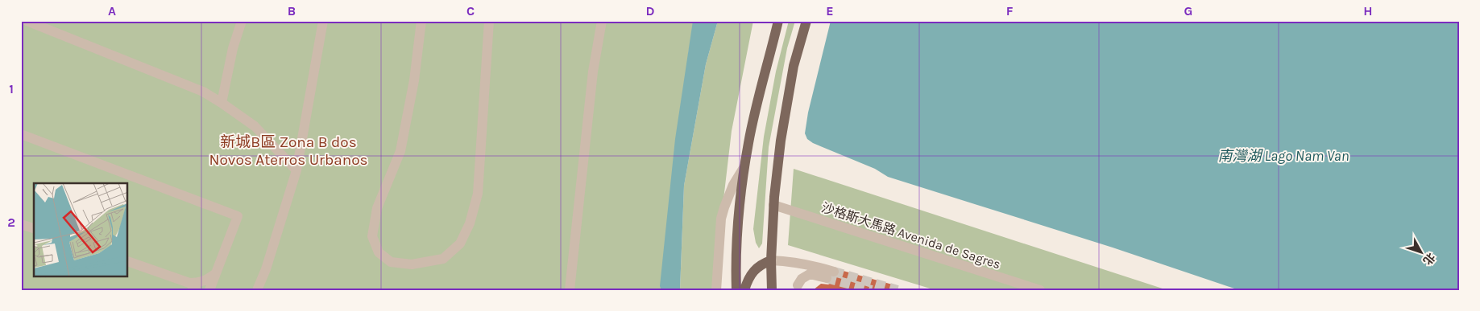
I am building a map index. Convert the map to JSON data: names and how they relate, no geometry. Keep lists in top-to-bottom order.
{
  "streets": {
    "street": ["沙格斯大馬路 Avenida de Sagres"]
  },
  "districts": ["新城B區 Zona B dos Novos Aterros Urbanos"],
  "water": ["南灣湖 Lago Nam Van"],
  "north": "bottom right",
  "grid": {
    "columns": [
      "A",
      "B",
      "C",
      "D",
      "E",
      "F",
      "G",
      "H"
    ],
    "rows": ["1", "2"]
  }
}
